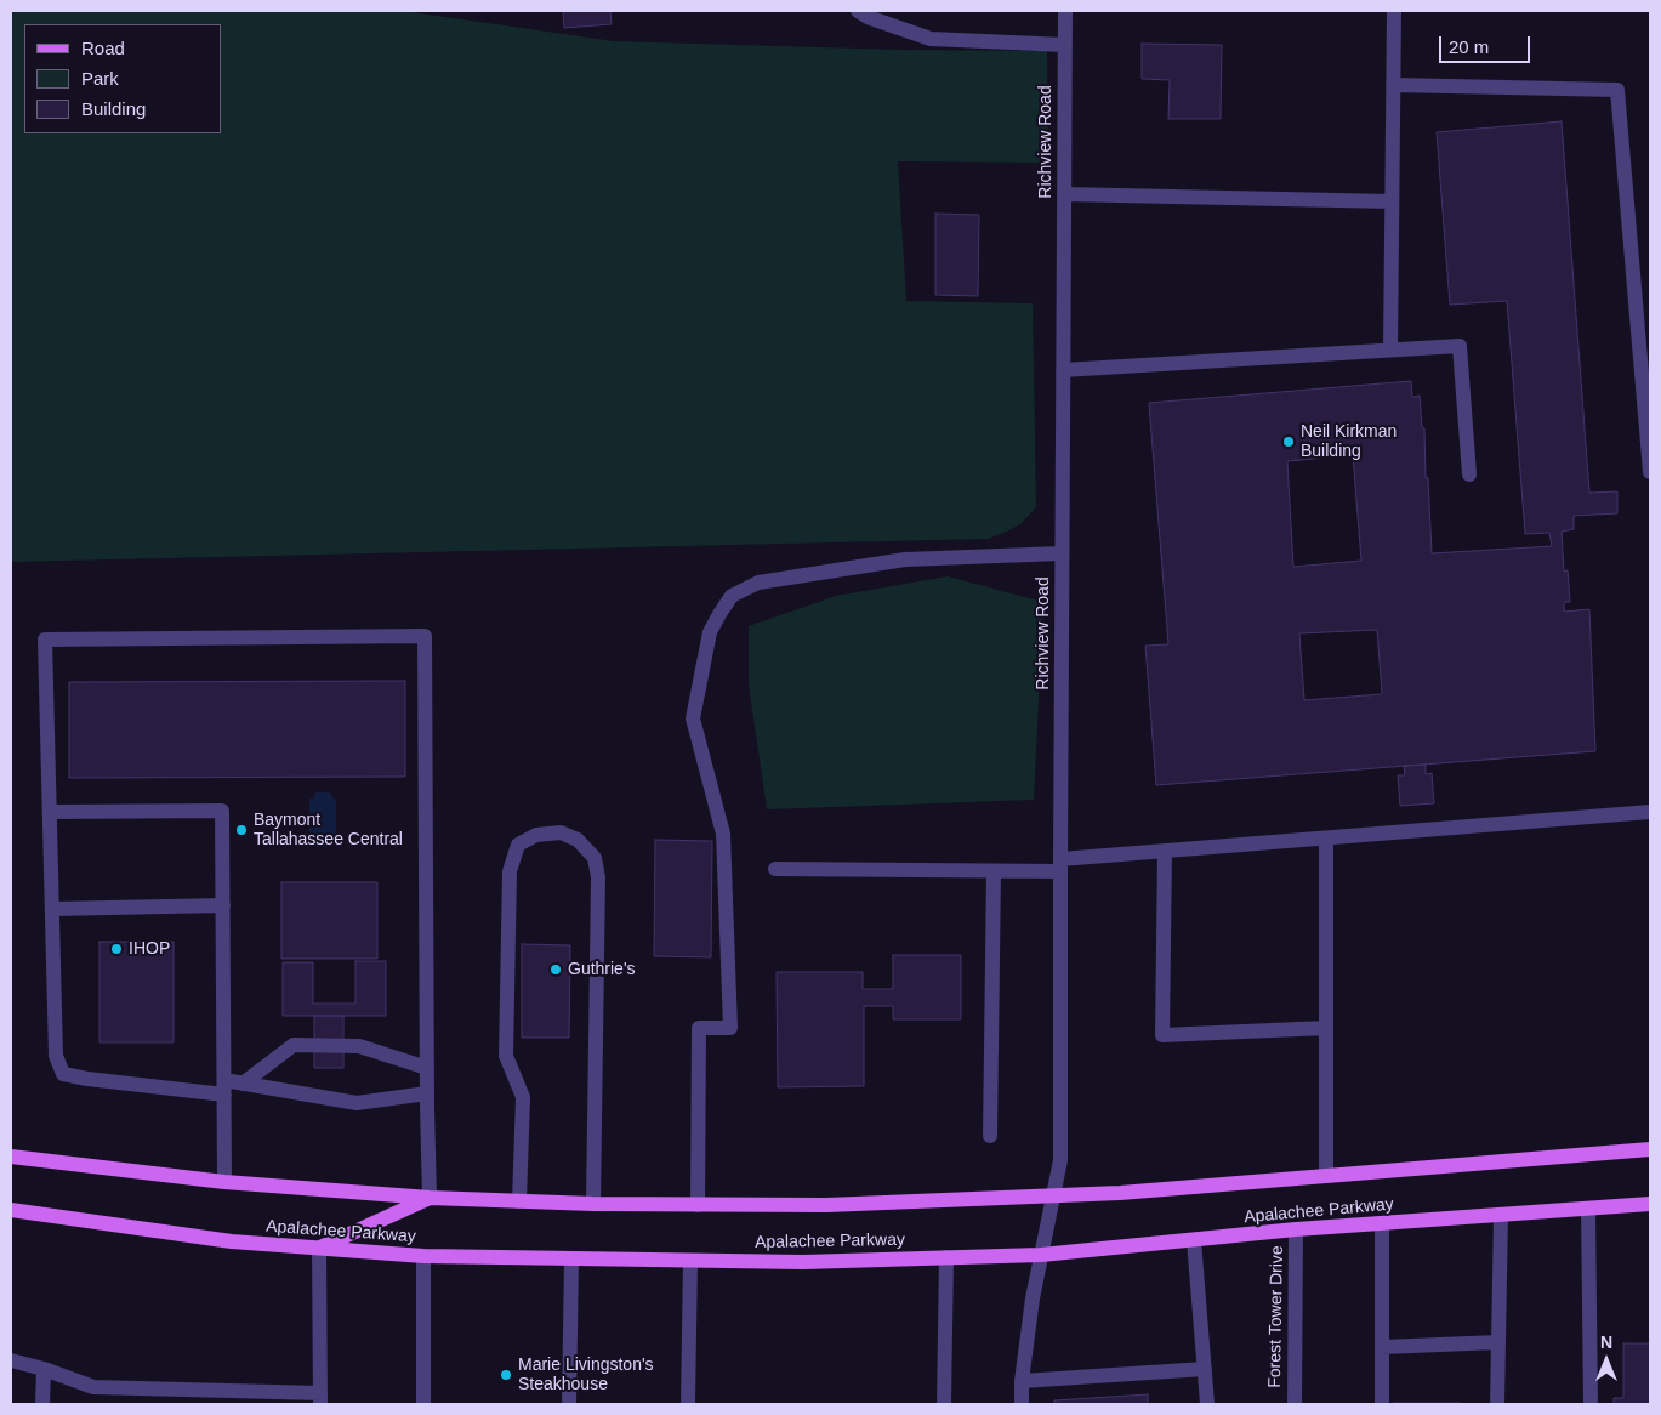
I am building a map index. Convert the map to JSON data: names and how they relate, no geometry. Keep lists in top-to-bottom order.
{
  "streets": {
    "main road": ["Apalachee Parkway"],
    "street": ["Richview Road", "Forest Tower Drive"]
  },
  "crossings": [
    ["Richview Road", "Apalachee Parkway"],
    ["Apalachee Parkway", "Forest Tower Drive"]
  ],
  "places": [
    "Neil Kirkman Building",
    "Baymont Tallahassee Central",
    "IHOP",
    "Guthrie's",
    "Marie Livingston's Steakhouse"
  ],
  "legend": ["Road", "Park", "Building"],
  "scale_bar": "20 m",
  "north": "top"
}
